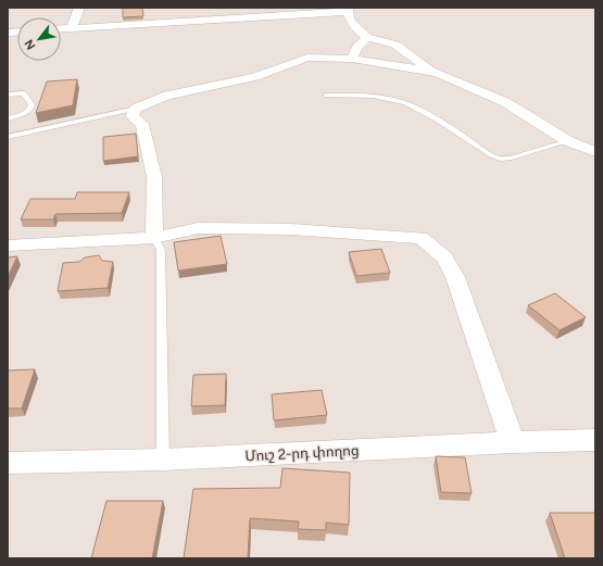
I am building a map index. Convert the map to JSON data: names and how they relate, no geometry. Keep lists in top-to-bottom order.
{
  "streets": {
    "street": ["Մուշ 2-րդ փողոց"]
  },
  "north": "bottom left"
}
